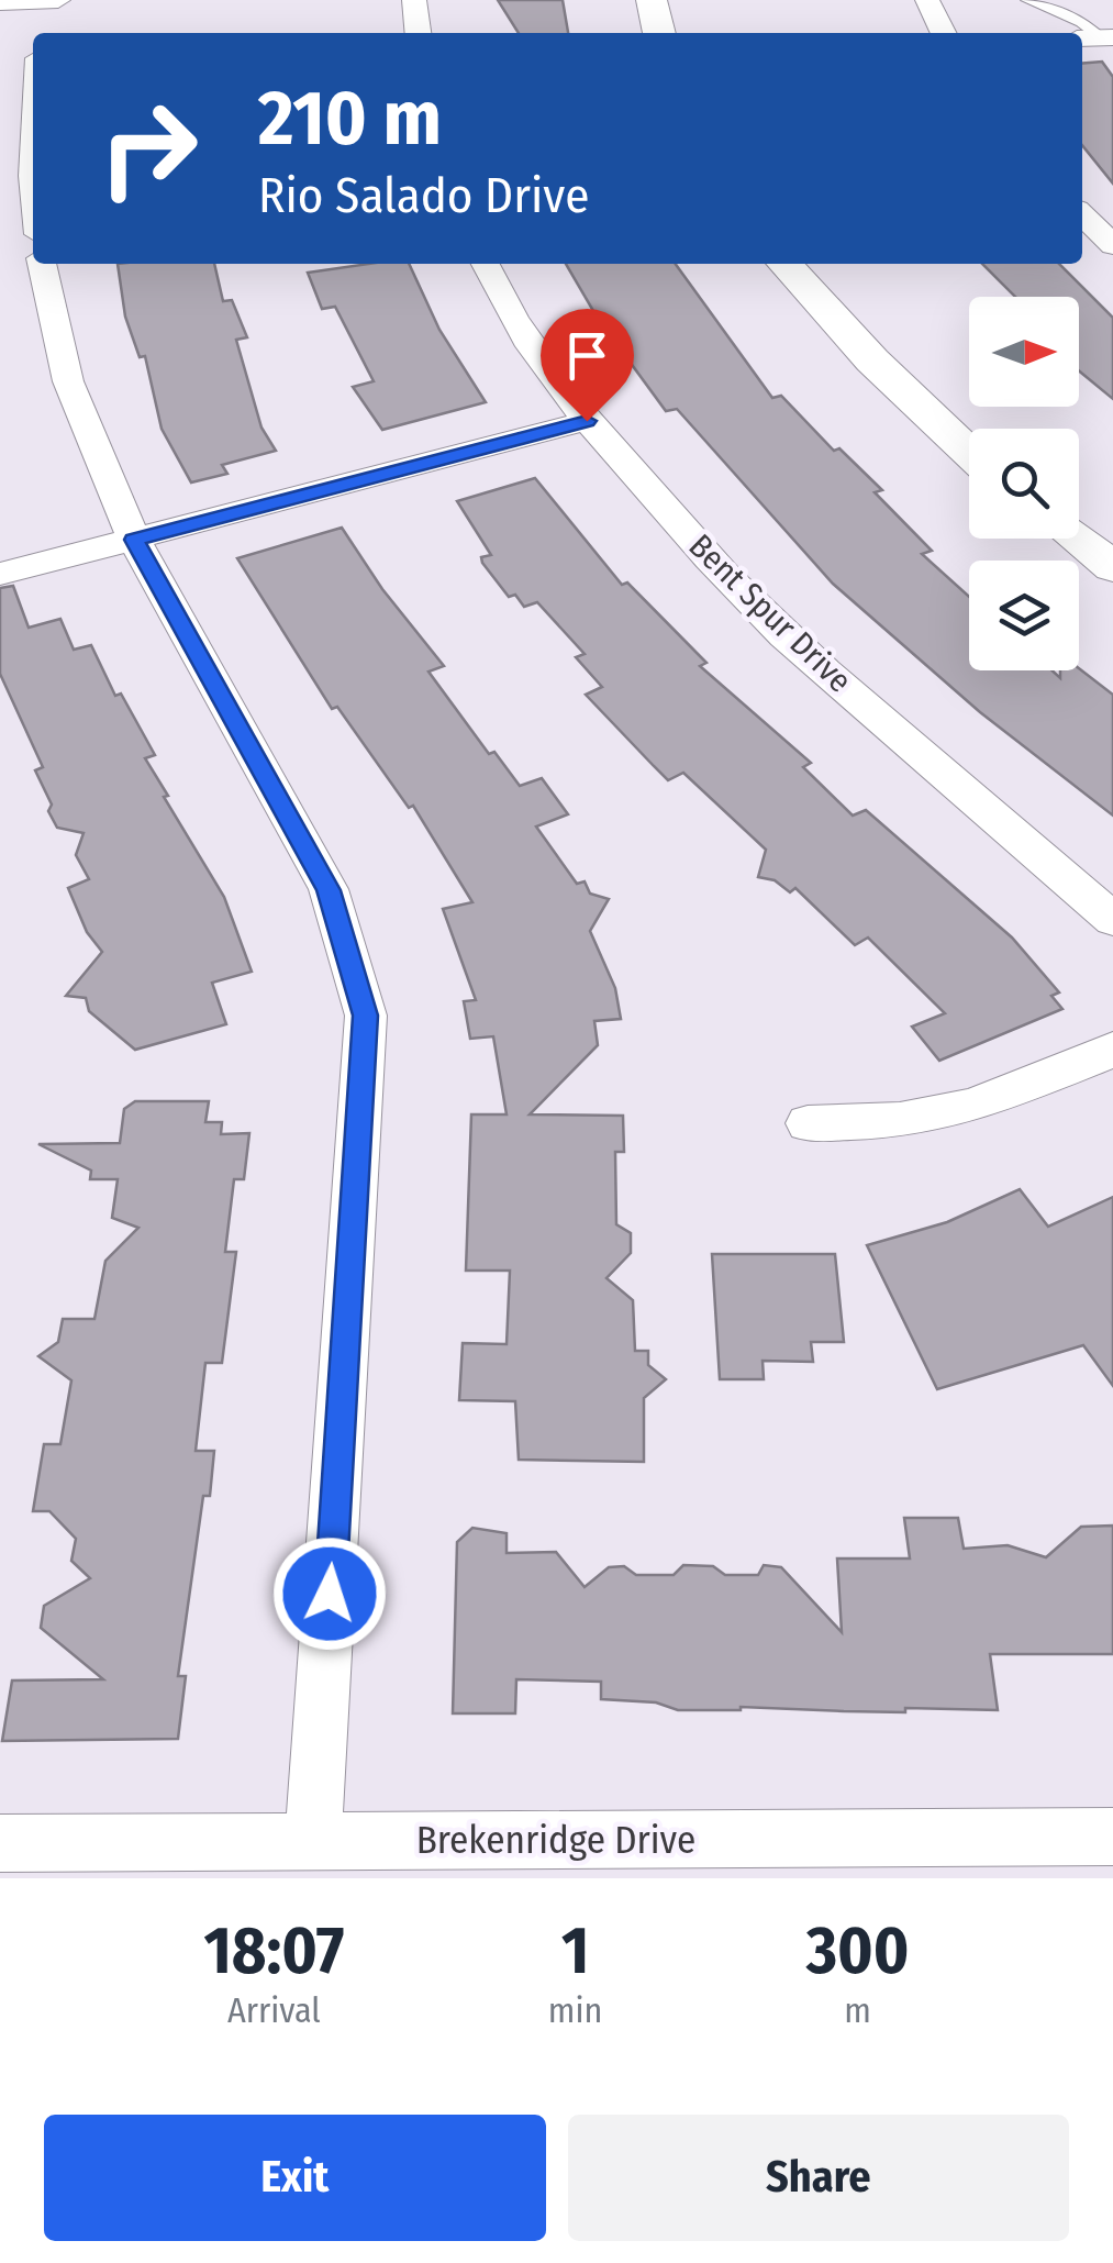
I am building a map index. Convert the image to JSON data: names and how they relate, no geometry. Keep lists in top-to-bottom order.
{
  "streets": {
    "street": ["Bent Spur Drive", "Brekenridge Drive"]
  },
  "north": "right",
  "page": {
    "turn": ["210 m", "Rio Salado Drive"],
    "eta": [
      "18:07",
      "Arrival",
      "1",
      "min",
      "300",
      "m"
    ],
    "buttons": ["Exit", "Share"]
  }
}
